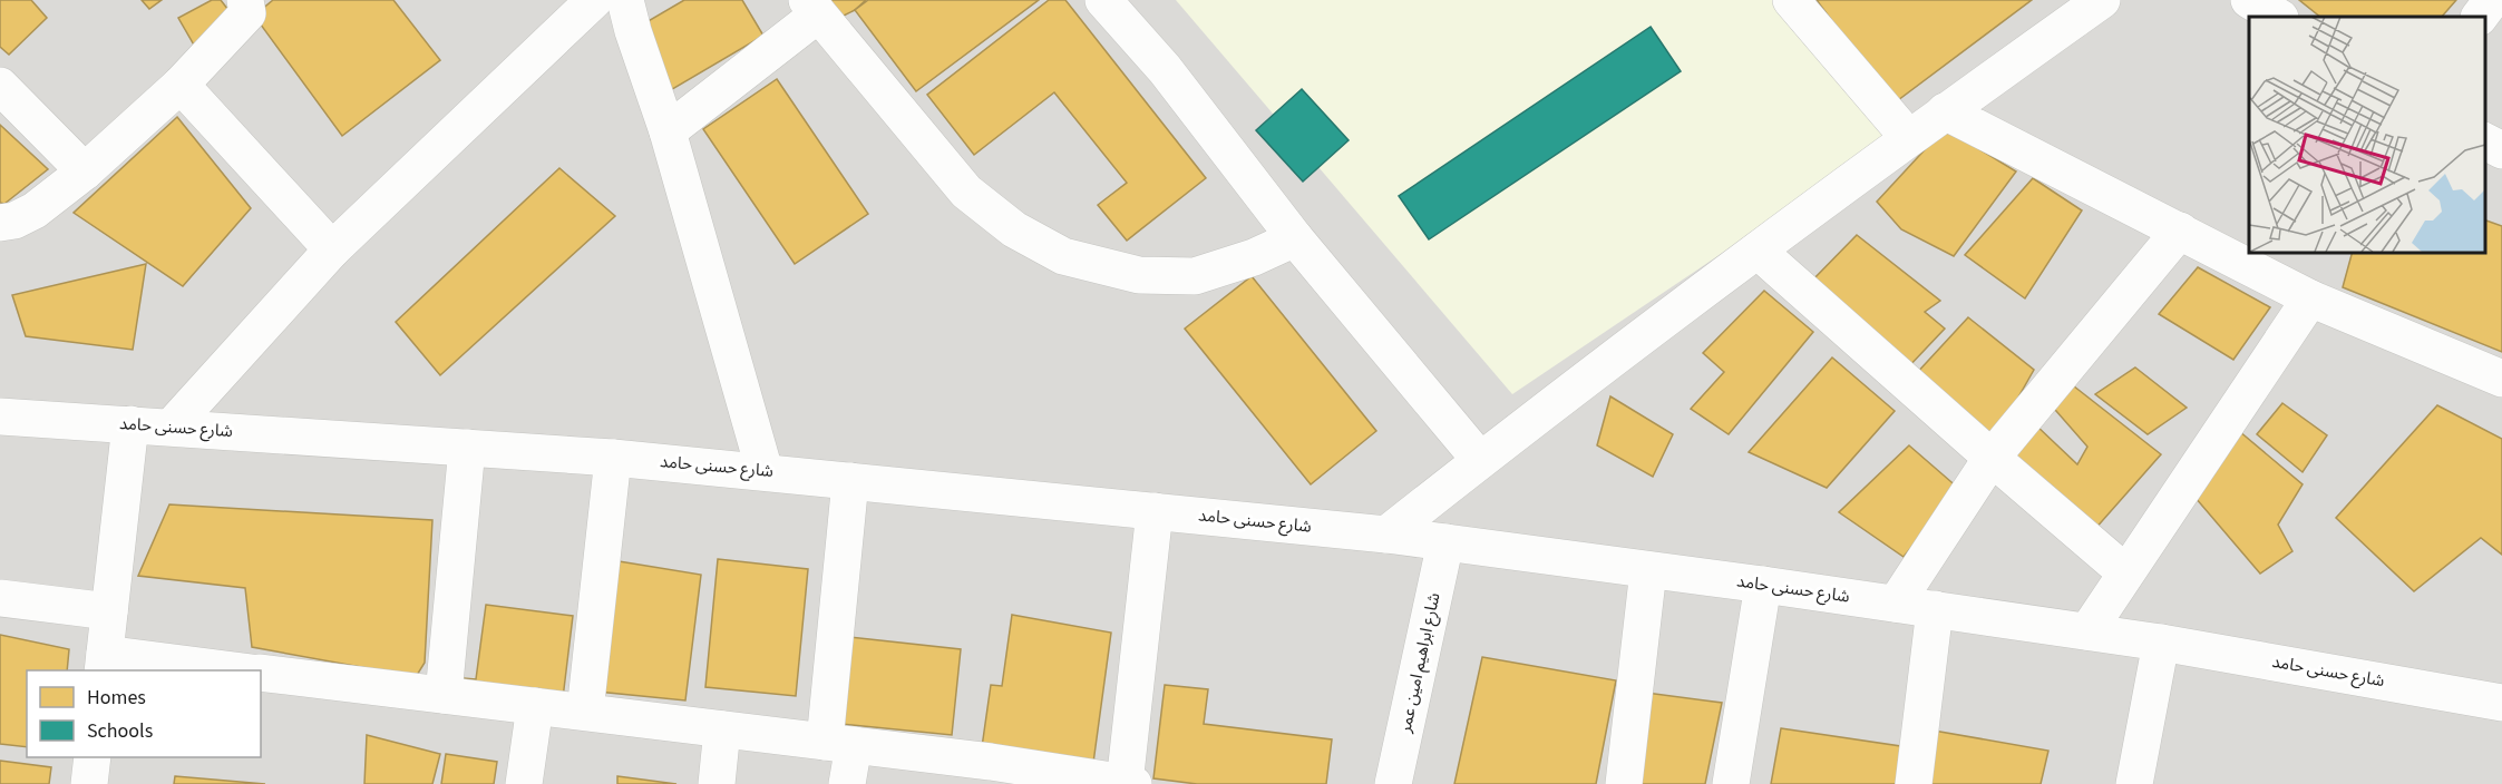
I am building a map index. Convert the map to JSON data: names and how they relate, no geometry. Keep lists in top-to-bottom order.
{
  "streets": {
    "street": ["شارع حسنى حامد", "شارع ابراهيم امين عمر"]
  },
  "crossings": [
    ["شارع حسنى حامد", "شارع ابراهيم امين عمر"]
  ],
  "legend": ["Homes", "Schools"]
}
